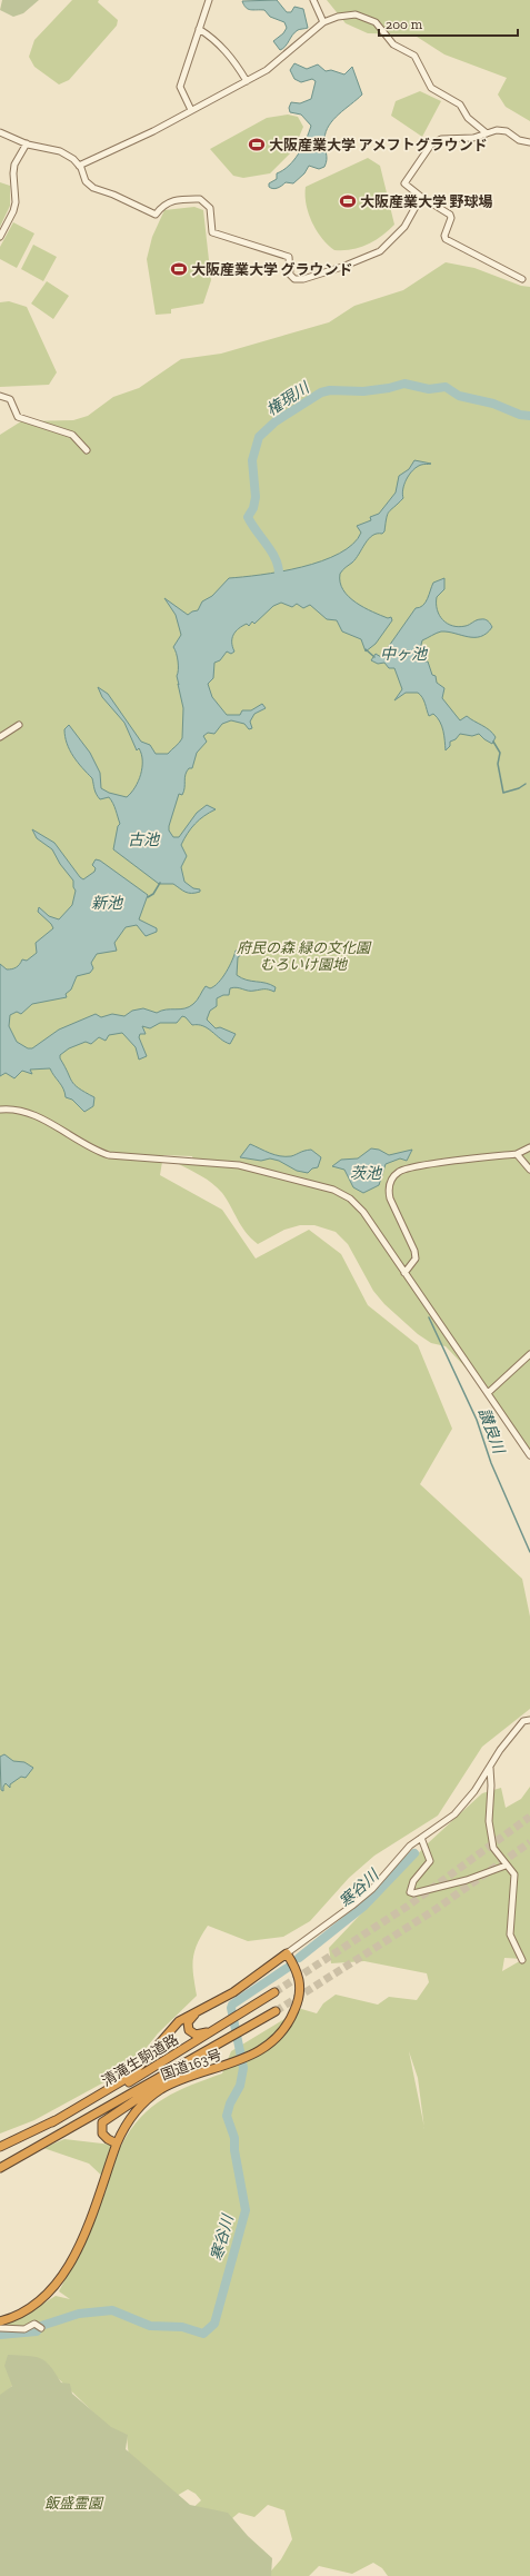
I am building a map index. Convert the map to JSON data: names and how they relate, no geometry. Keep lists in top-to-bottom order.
{
  "streets": {
    "highway": ["清滝生駒道路", "国道163号"]
  },
  "water": [
    "権現川",
    "中ヶ池",
    "古池",
    "新池",
    "茨池",
    "讃良川",
    "寒谷川"
  ],
  "parks": ["府民の森 緑の文化園 むろいけ園地", "飯盛霊園"],
  "places": {
    "sports": ["大阪産業大学 アメフトグラウンド", "大阪産業大学 野球場", "大阪産業大学 グラウンド"]
  },
  "scale_bar": "200 m"
}
